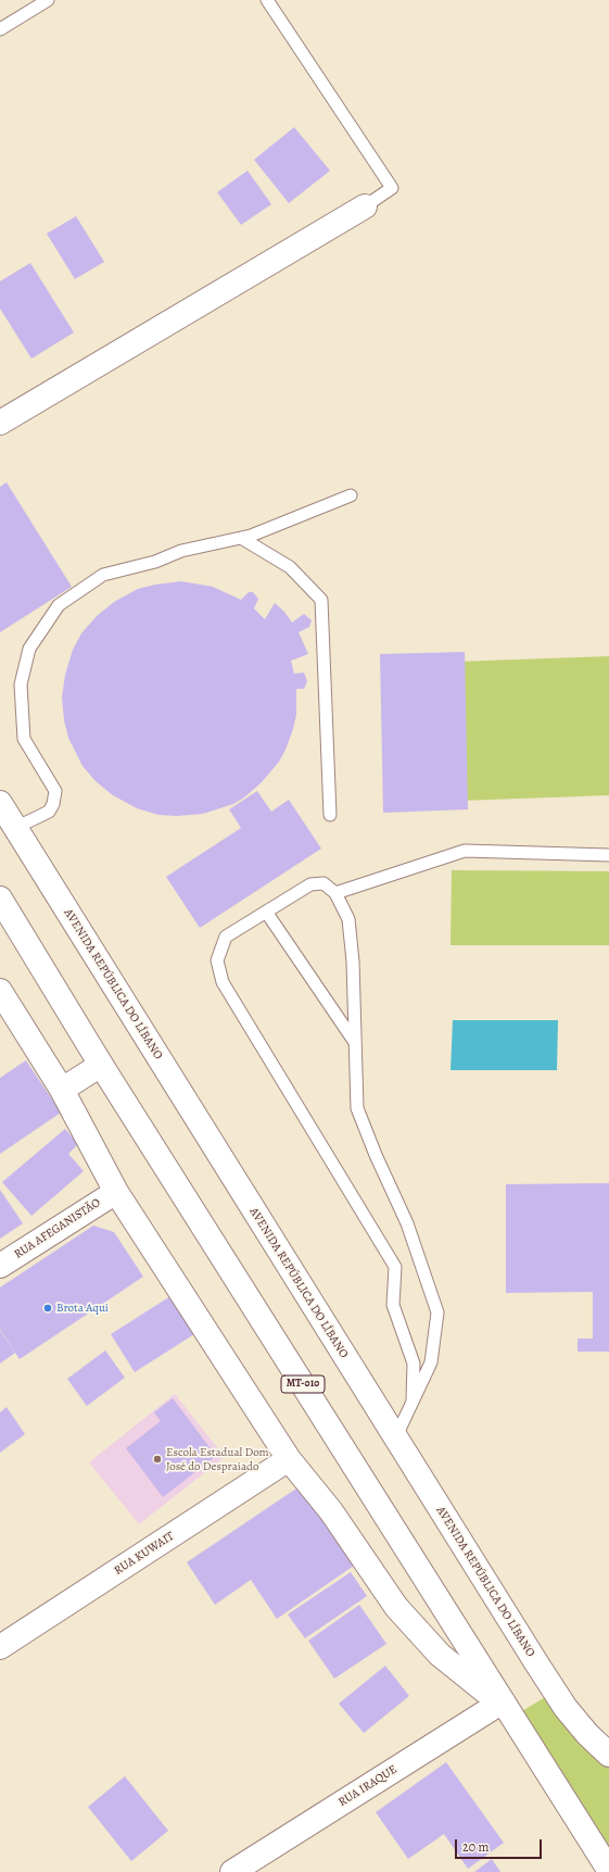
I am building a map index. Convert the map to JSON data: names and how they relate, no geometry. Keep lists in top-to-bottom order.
{
  "streets": {
    "main road": [
      "AVENIDA REPÚBLICA DO LÍBANO",
      "RUA AFEGANISTÃO",
      "MT-010",
      "RUA KUWAIT",
      "RUA IRAQUE"
    ]
  },
  "crossings": [
    ["MT-010", "RUA IRAQUE"]
  ],
  "places": ["Brota Aqui", "Escola Estadual Dom José do Despraiado"],
  "scale_bar": "20 m"
}
